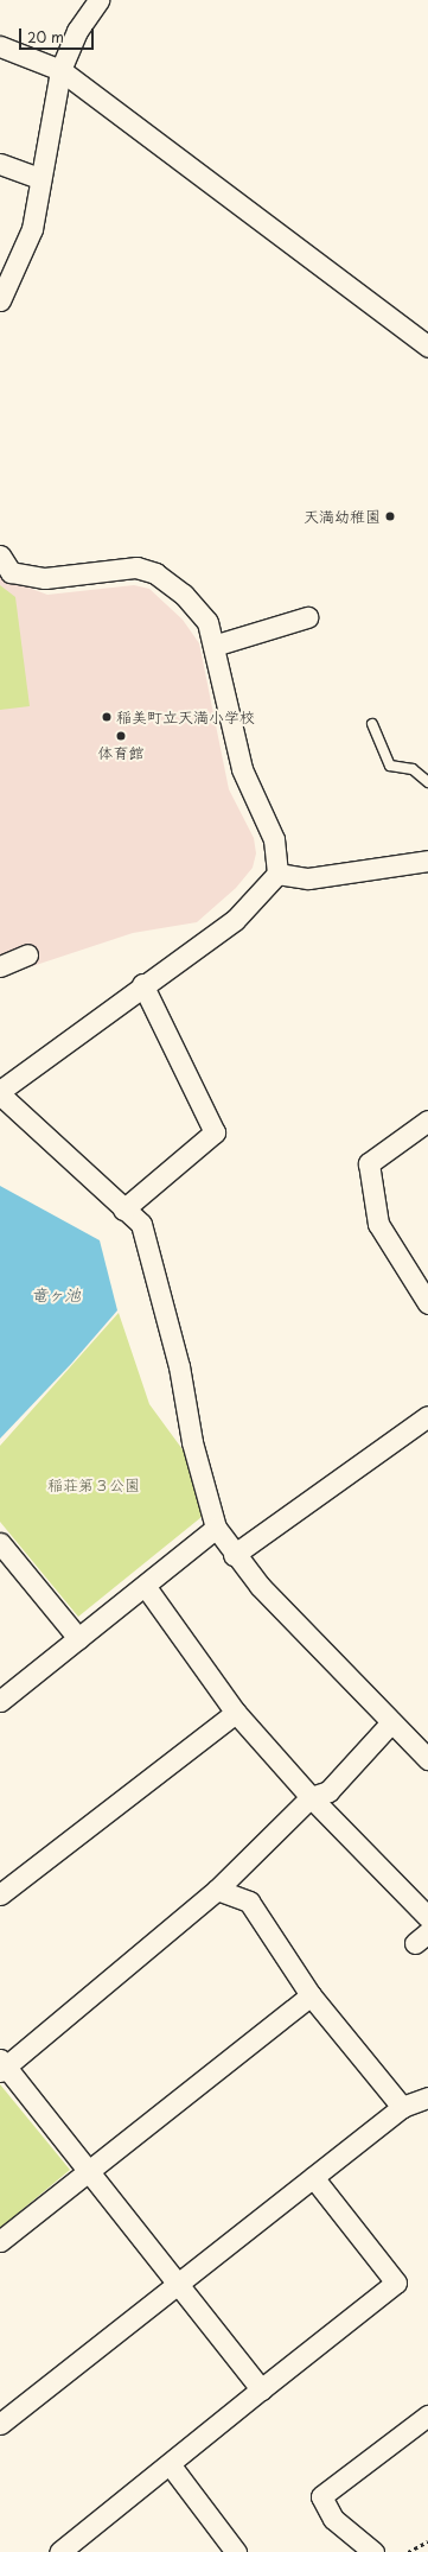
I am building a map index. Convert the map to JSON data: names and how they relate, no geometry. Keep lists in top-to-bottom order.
{
  "water": ["竜ヶ池"],
  "parks": ["稲荘第３公園"],
  "places": ["天満幼稚園", "稲美町立天満小学校", "体育館"],
  "scale_bar": "20 m"
}
